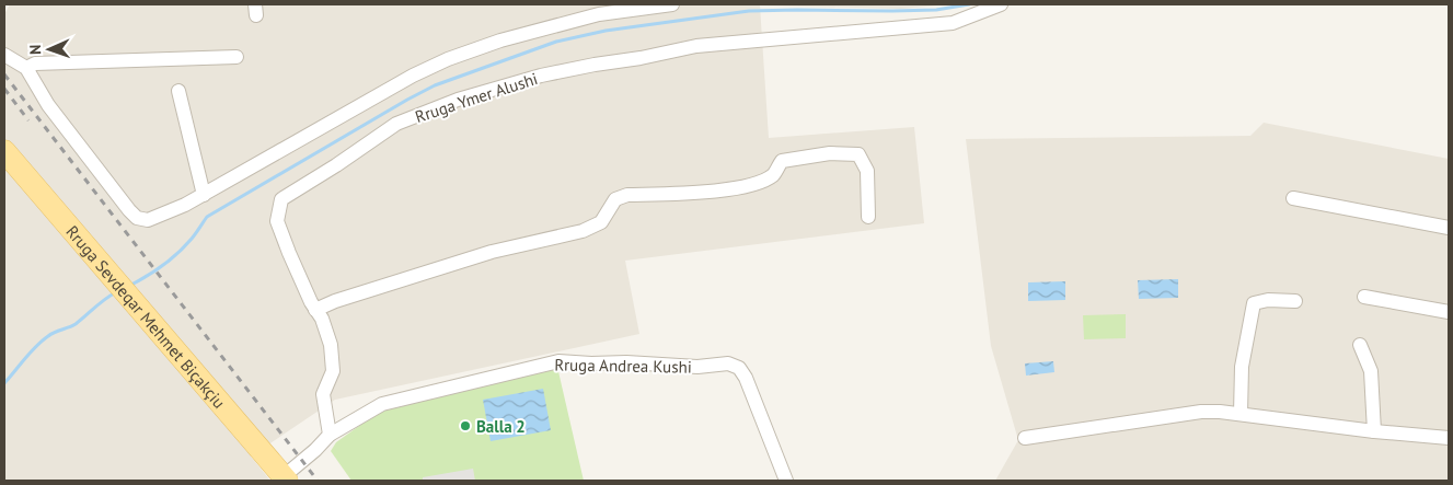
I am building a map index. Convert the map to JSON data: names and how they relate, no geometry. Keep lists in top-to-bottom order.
{
  "streets": {
    "main road": ["Rruga Sevdeqar Mehmet Biçakçiu"],
    "street": ["Rruga Ymer Alushi", "Rruga Andrea Kushi"]
  },
  "crossings": [
    ["Rruga Ymer Alushi", "Rruga Andrea Kushi"]
  ],
  "places": ["Balla 2"],
  "north": "left"
}
